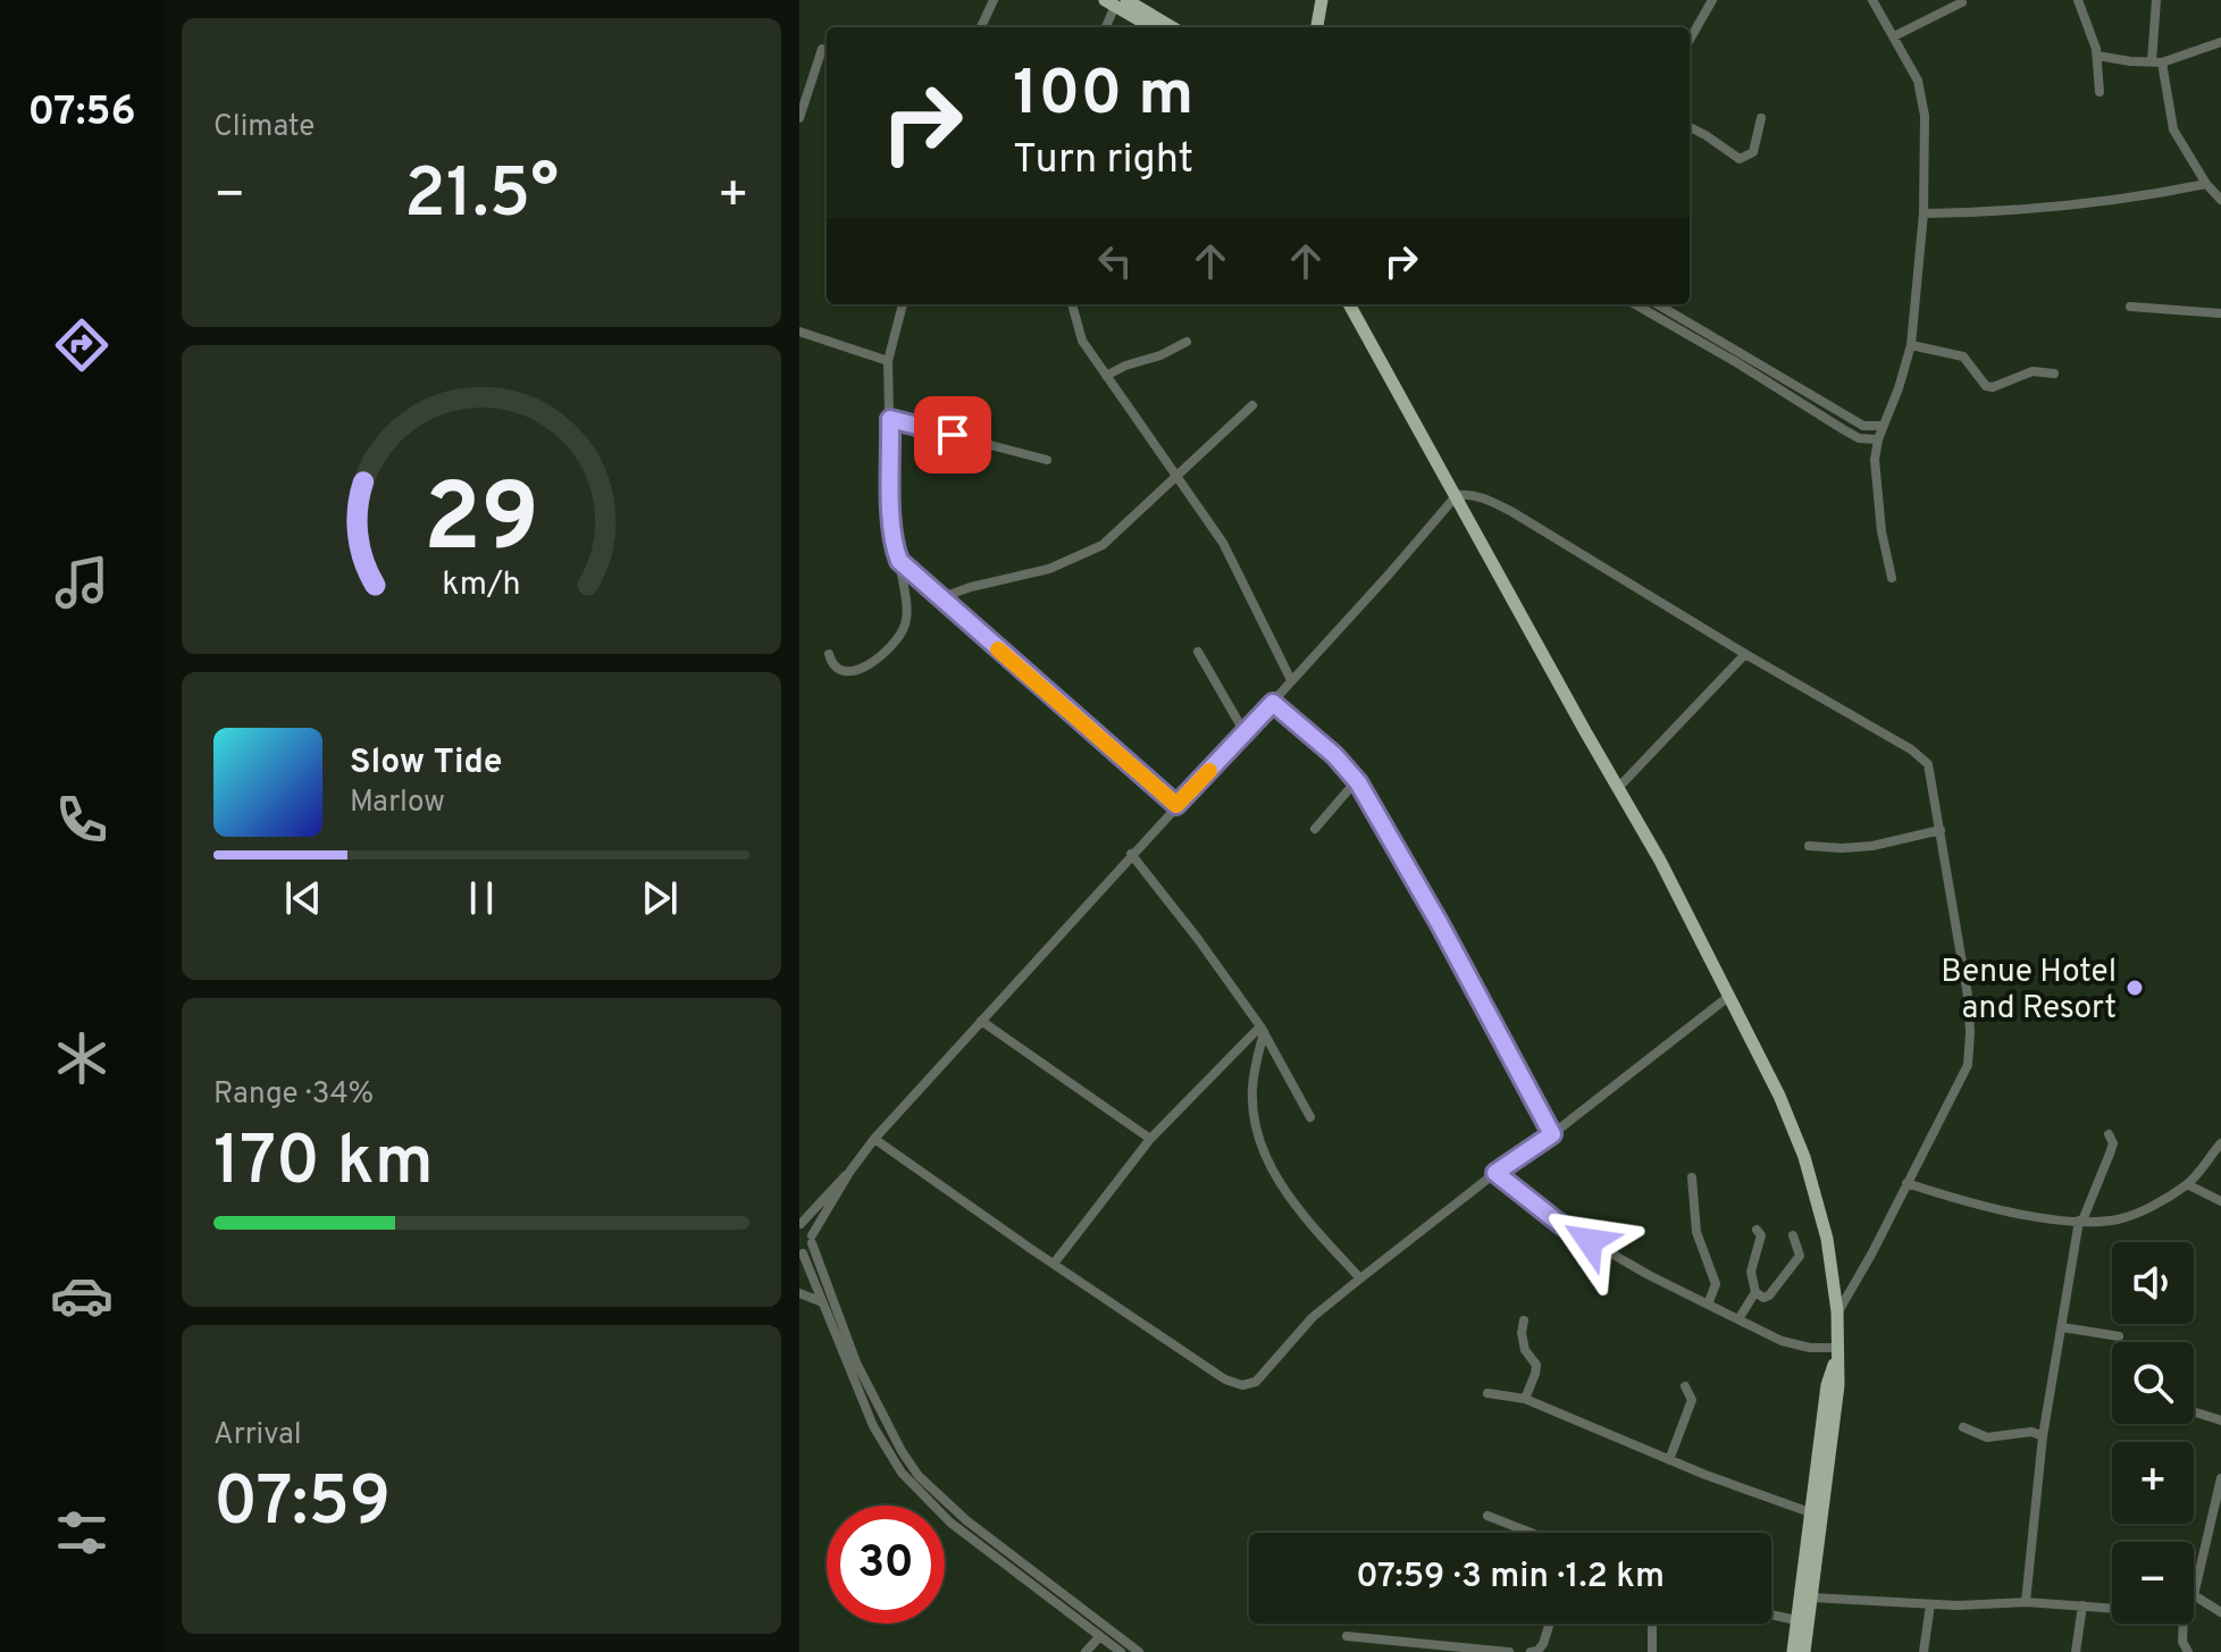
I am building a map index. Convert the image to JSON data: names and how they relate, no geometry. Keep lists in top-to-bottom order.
{
  "places": ["Benue Hotel and Resort"],
  "page": {
    "tabs": "07:56",
    "tile": [
      "Climate",
      ["Range · 34%", "170 km"],
      ["Arrival", "07:59"]
    ],
    "turn": ["100 m", "Turn right"],
    "heat": ["−", "21.5°", "+"],
    "song": ["Slow Tide", "Marlow"],
    "map_buttons": ["+", "−"],
    "limit": "30",
    "trip": "07:59 · 3 min · 1.2 km",
    "gauge": ["29", "km/h"]
  }
}
